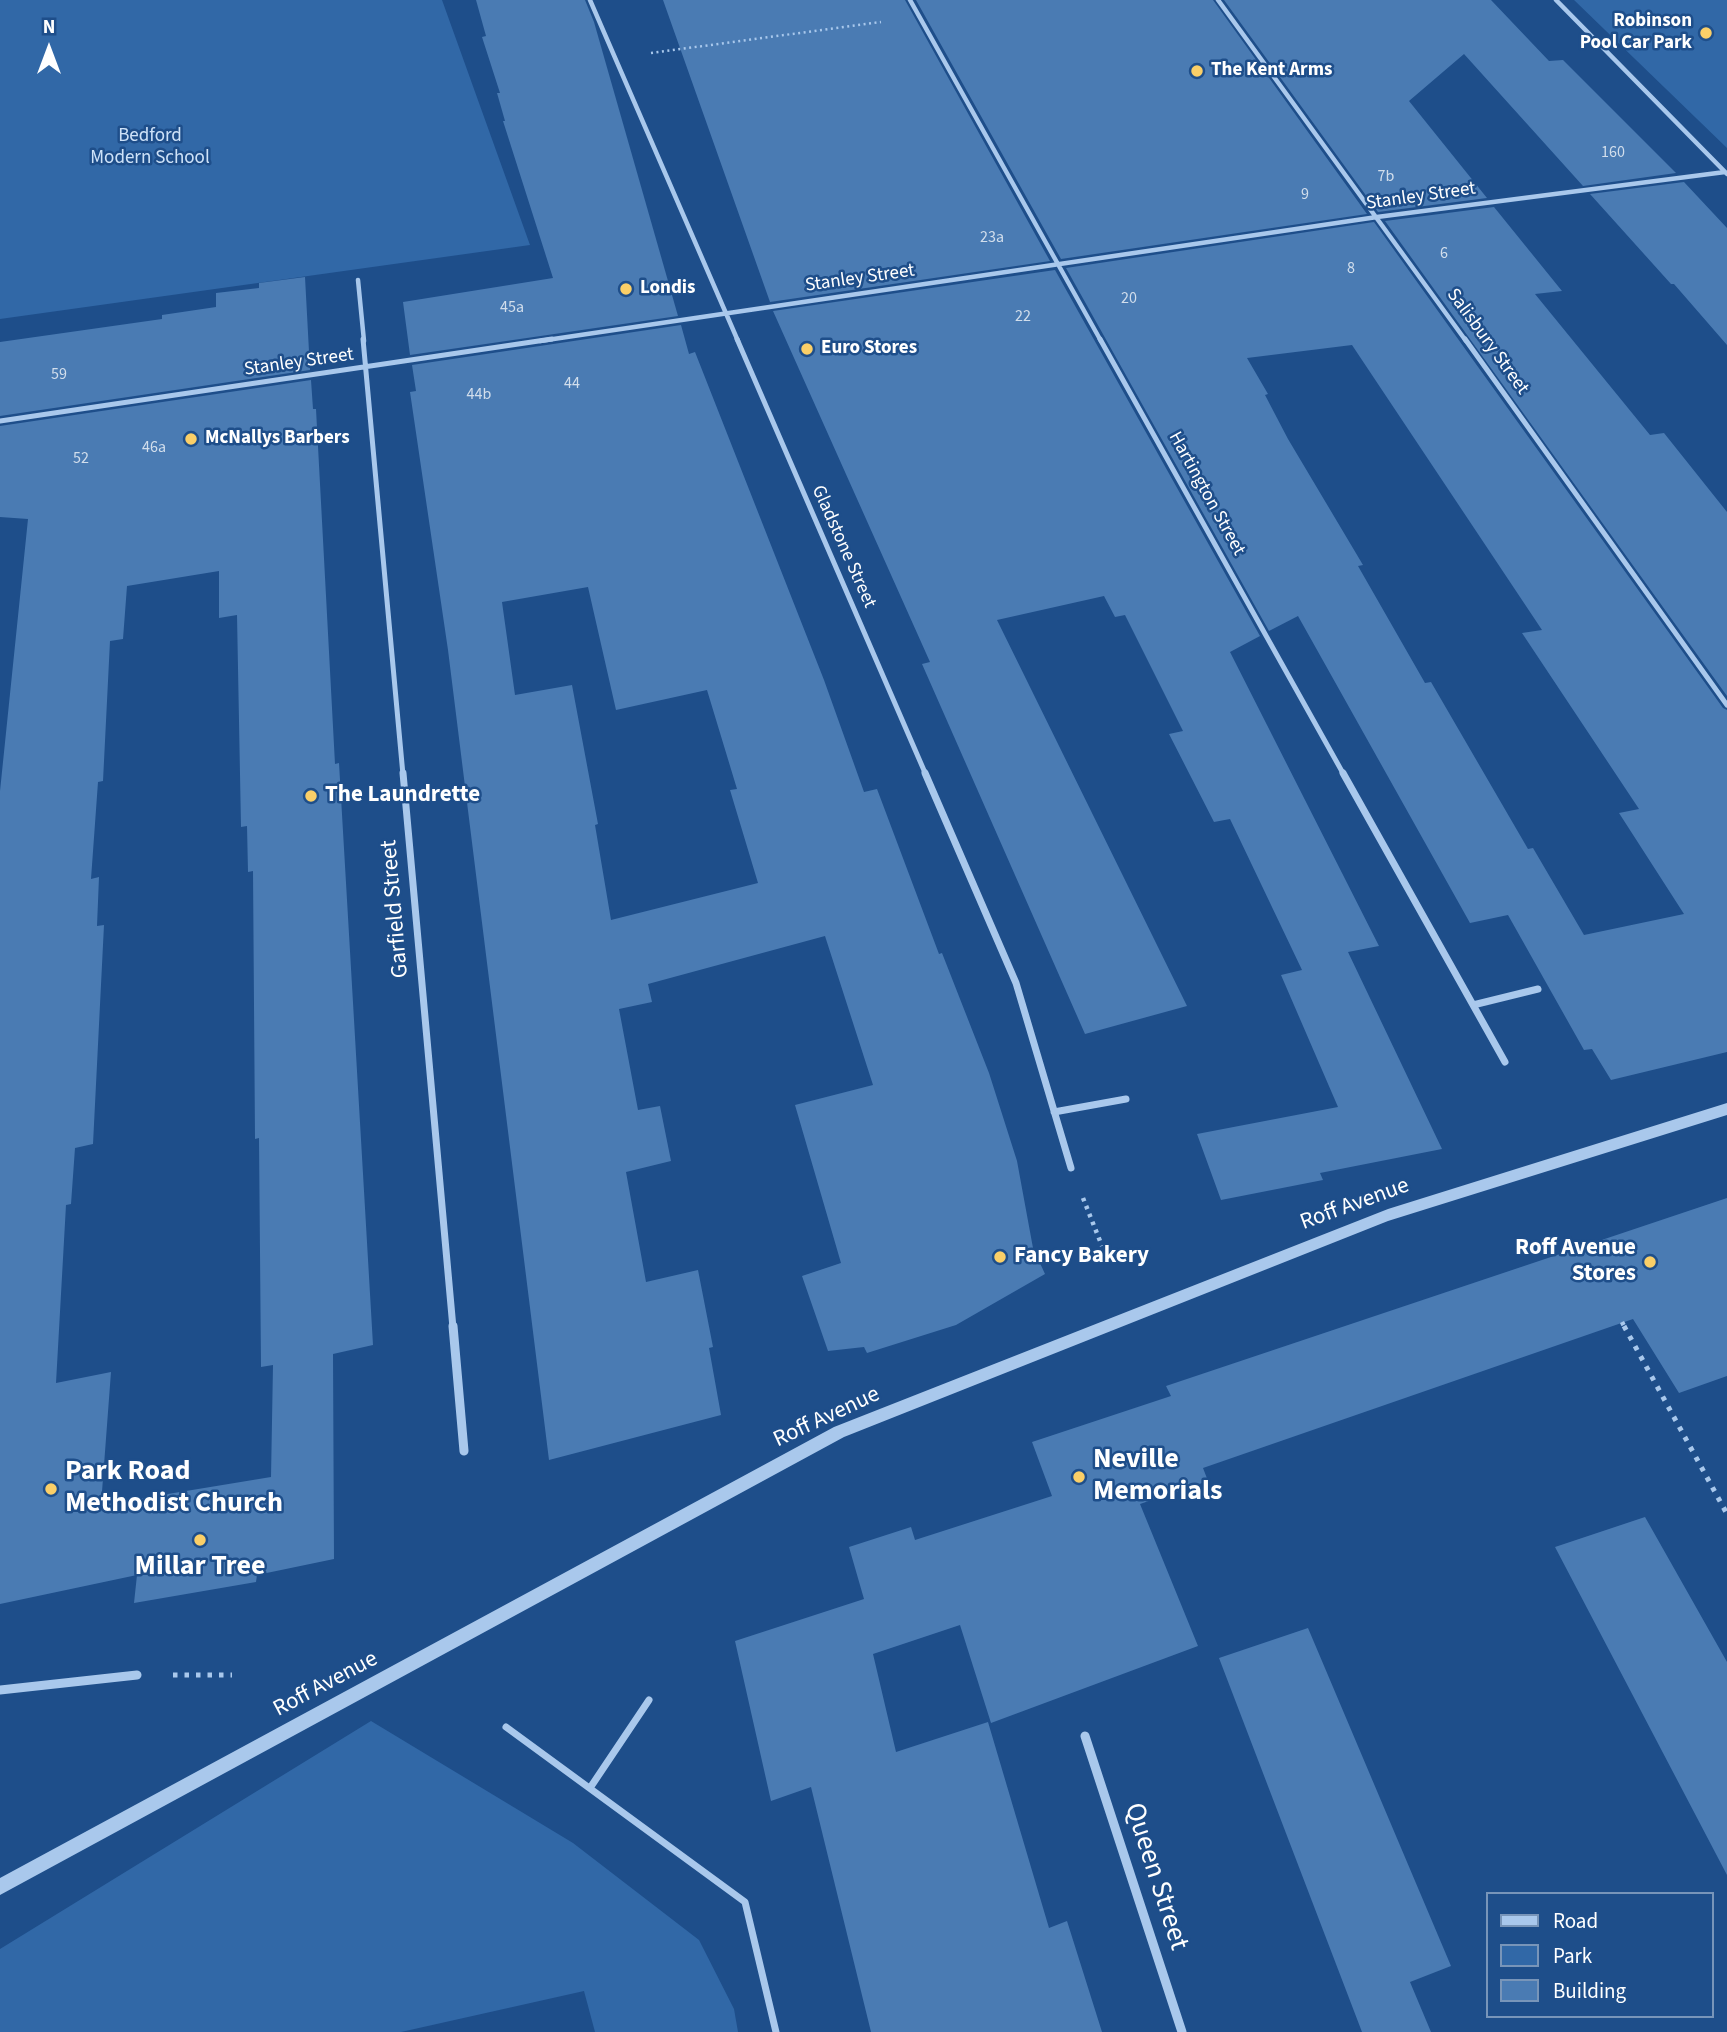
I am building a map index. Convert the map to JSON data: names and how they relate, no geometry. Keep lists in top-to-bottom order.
{
  "streets": {
    "street": [
      "Stanley Street",
      "Salisbury Street",
      "Hartington Street",
      "Gladstone Street",
      "Garfield Street",
      "Roff Avenue",
      "Queen Street"
    ]
  },
  "crossings": [
    ["Stanley Street", "Salisbury Street"],
    ["Stanley Street", "Hartington Street"],
    ["Stanley Street", "Gladstone Street"],
    ["Stanley Street", "Garfield Street"]
  ],
  "parks": ["Bedford Modern School"],
  "places": [
    "Robinson Pool Car Park",
    "The Kent Arms",
    "Londis",
    "Euro Stores",
    "McNallys Barbers",
    "The Laundrette",
    "Fancy Bakery",
    "Roff Avenue Stores",
    "Neville Memorials",
    "Park Road Methodist Church",
    "Millar Tree"
  ],
  "house_numbers": [
    "160",
    "7b",
    "9",
    "23a",
    "6",
    "8",
    "20",
    "45a",
    "22",
    "59",
    "44",
    "44b",
    "46a",
    "52"
  ],
  "legend": ["Road", "Park", "Building"],
  "north": "top"
}
